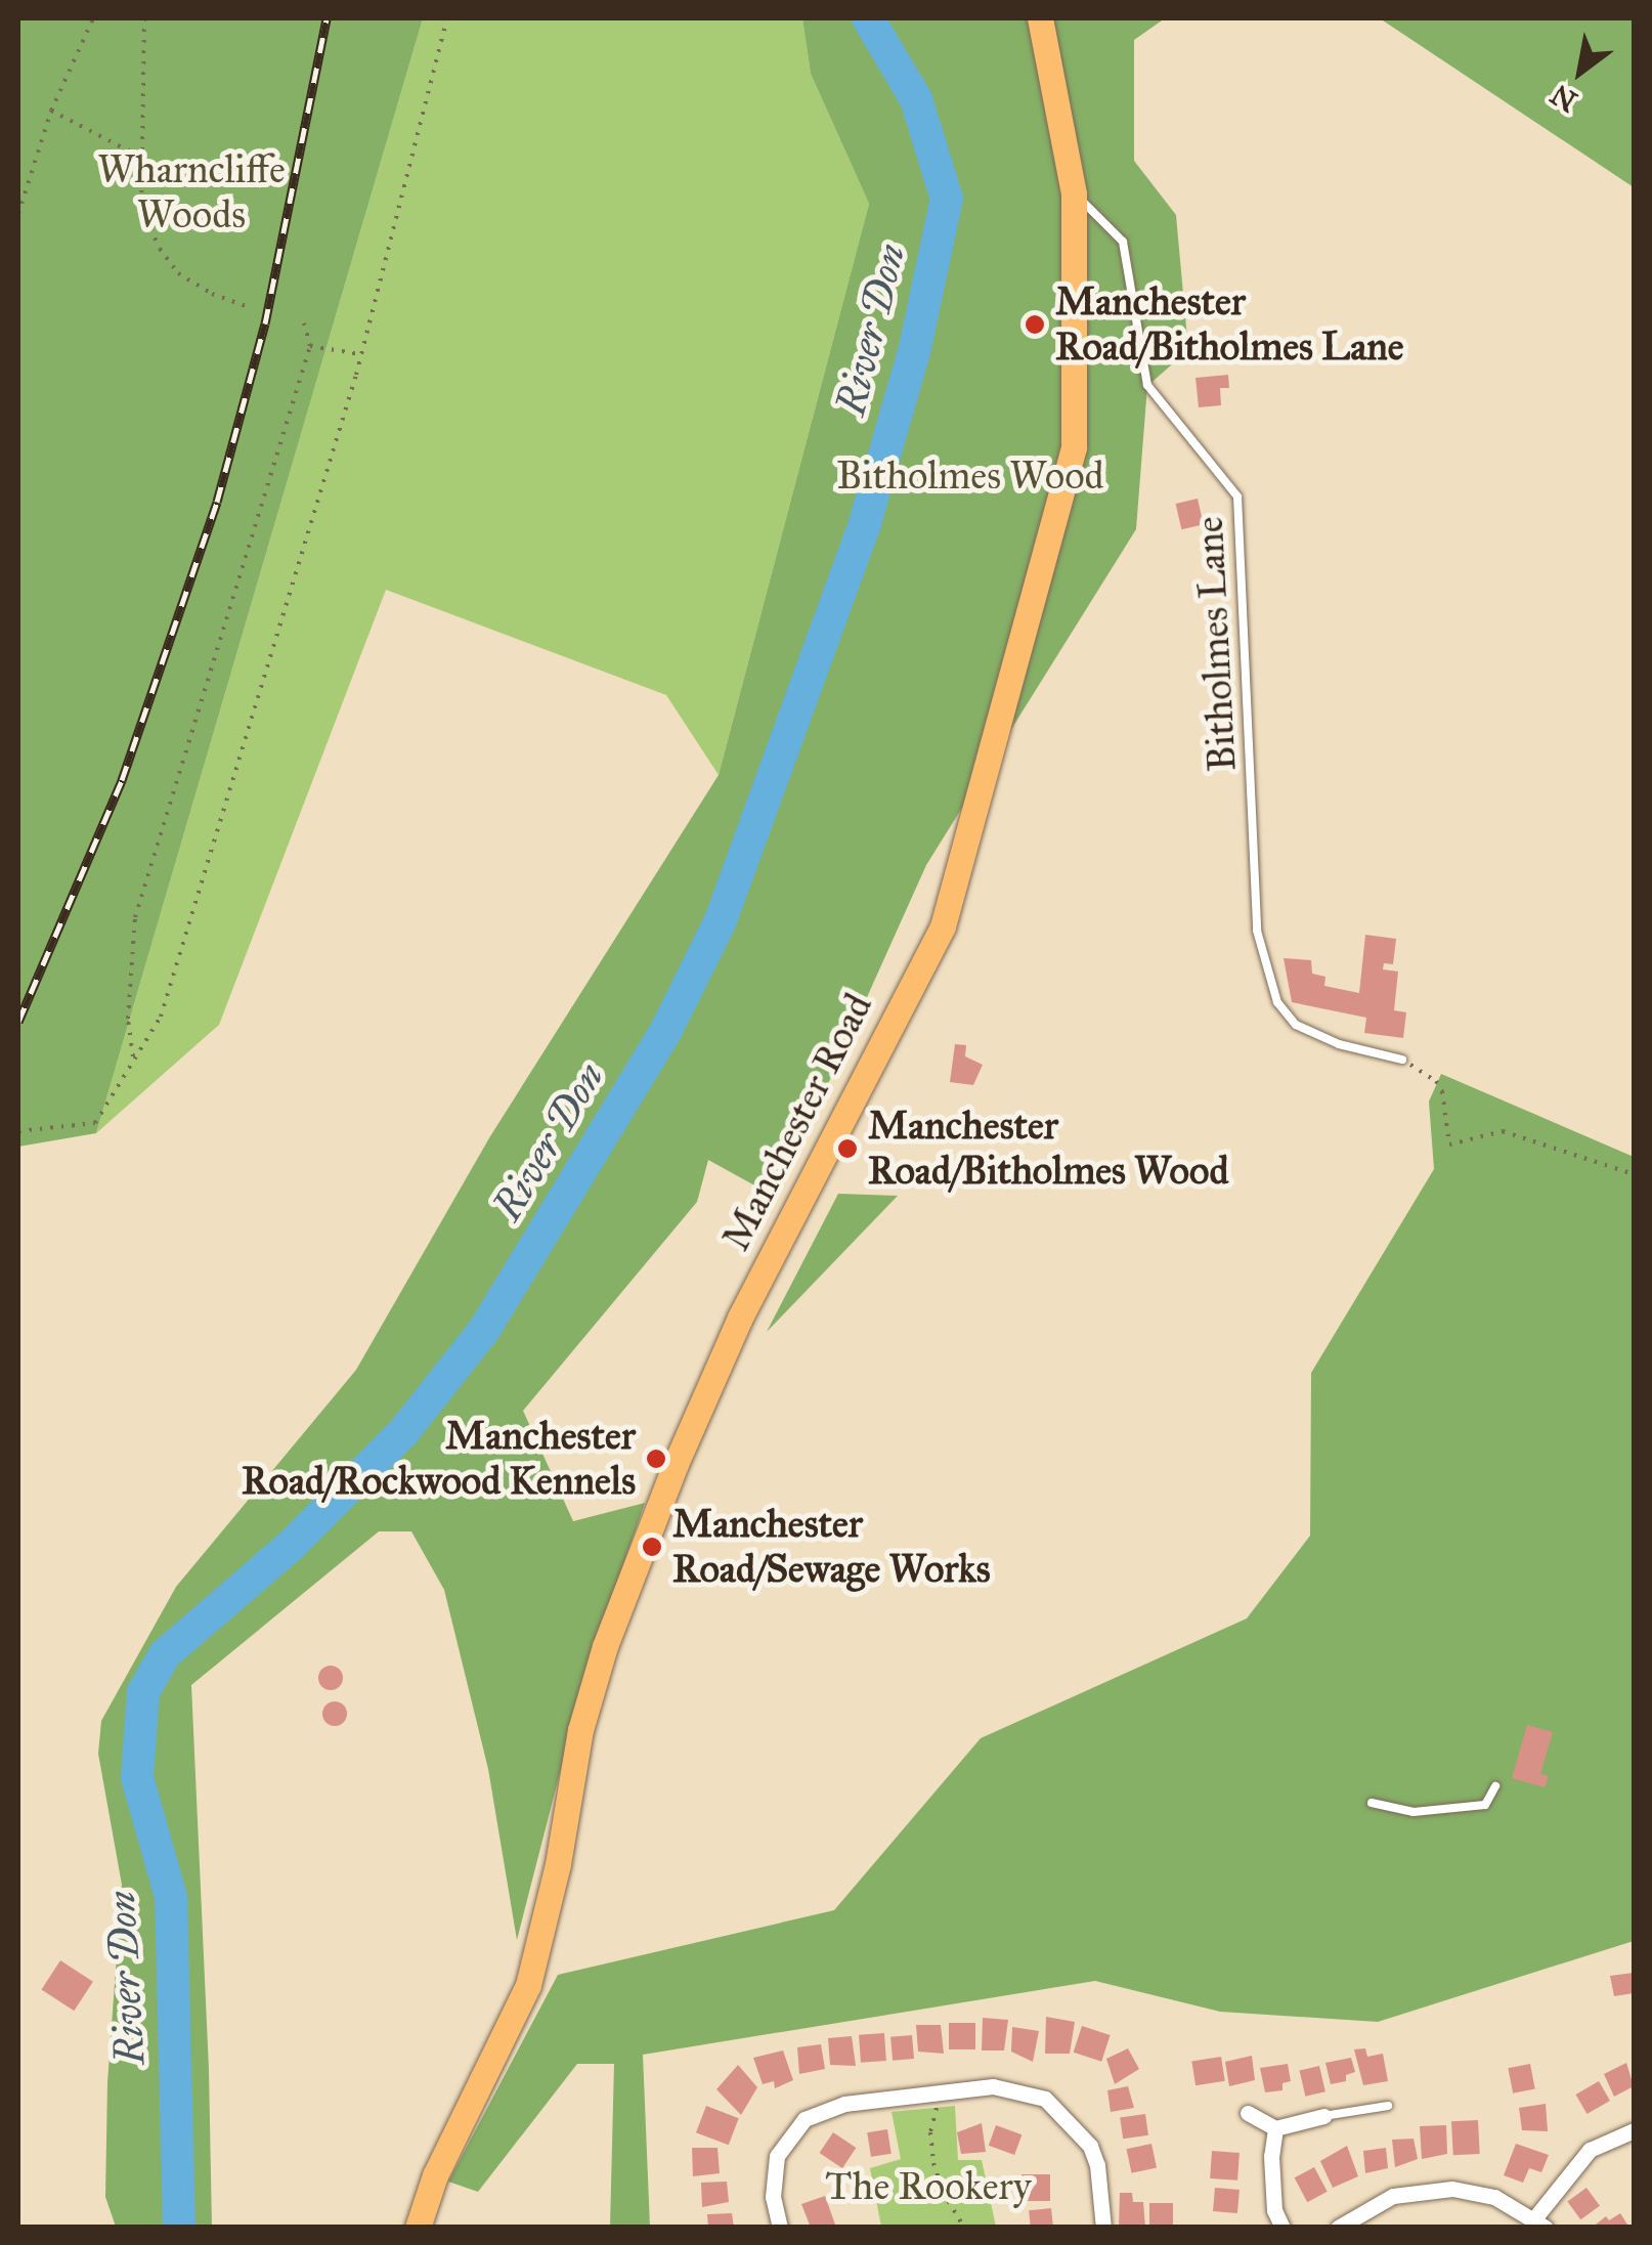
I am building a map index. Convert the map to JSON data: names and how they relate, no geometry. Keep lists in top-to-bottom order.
{
  "streets": {
    "main road": ["Manchester Road"],
    "lane": ["Bitholmes Lane"]
  },
  "crossings": [
    ["Bitholmes Lane", "Manchester Road"]
  ],
  "water": ["River Don"],
  "parks": ["Wharncliffe Woods", "Bitholmes Wood", "The Rookery"],
  "places": [
    "Manchester Road/Bitholmes Lane",
    "Manchester Road/Bitholmes Wood",
    "Manchester Road/Rockwood Kennels",
    "Manchester Road/Sewage Works"
  ],
  "north": "bottom left"
}
